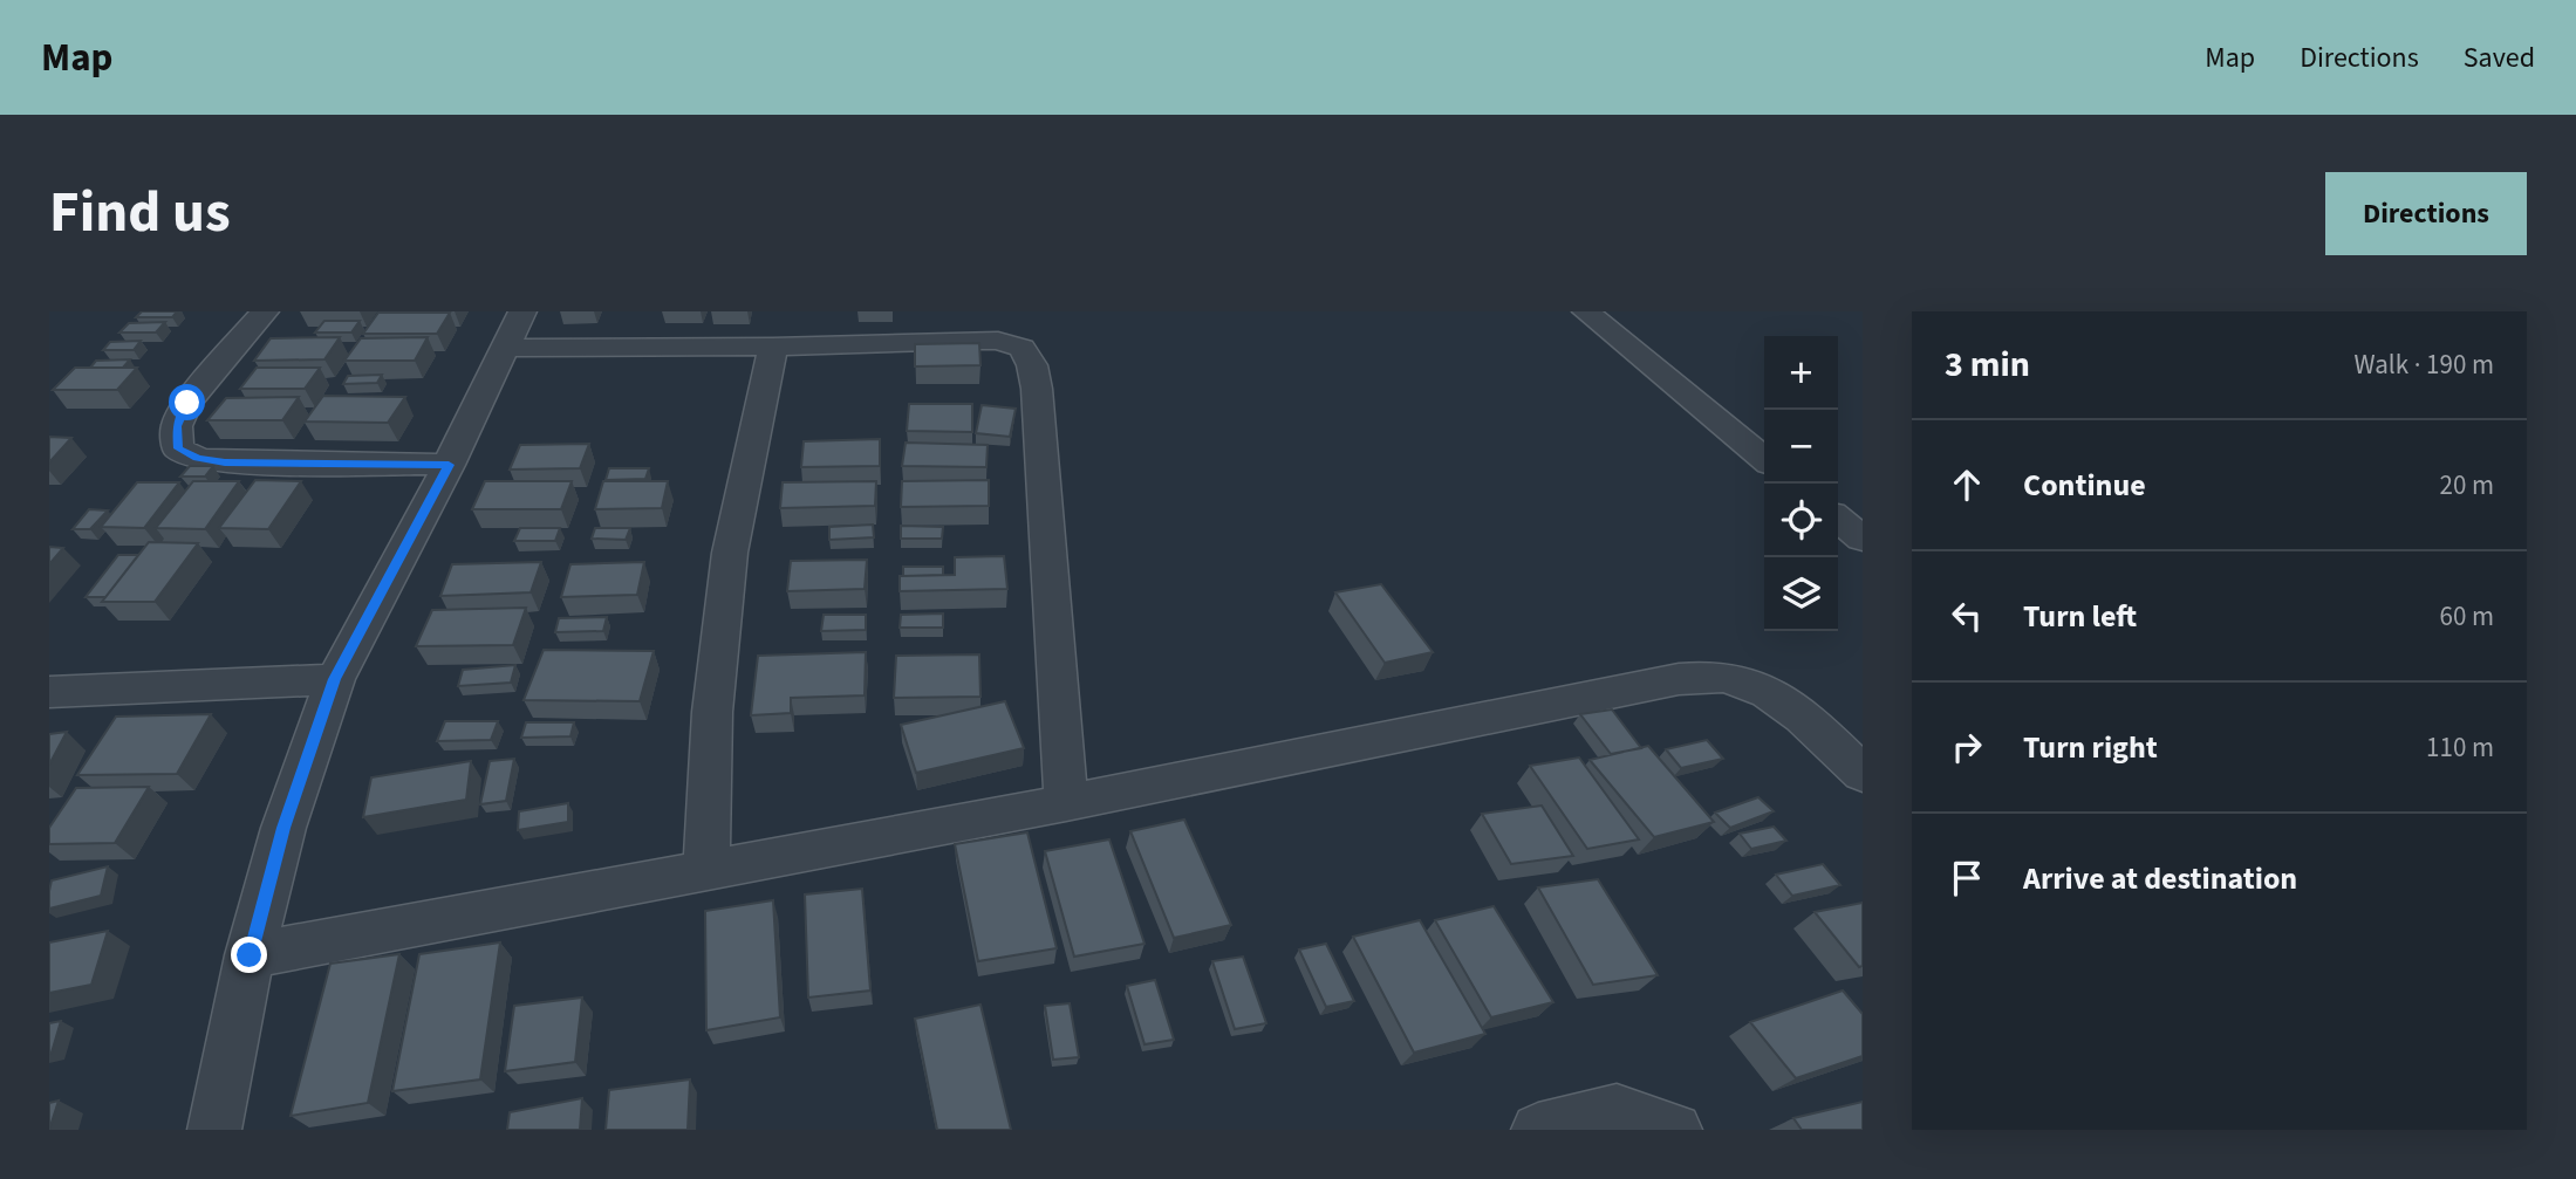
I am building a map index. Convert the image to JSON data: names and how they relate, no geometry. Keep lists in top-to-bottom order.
{
  "page": {
    "header": "Map",
    "nav": ["Map", "Directions", "Saved"],
    "title": "Find us",
    "buttons": "Directions",
    "heading": ["3 min", "Walk · 190 m"],
    "map_buttons": ["+", "−"],
    "list": [
      ["Continue", "20 m"],
      ["Turn left", "60 m"],
      ["Turn right", "110 m"],
      "Arrive at destination"
    ]
  }
}
